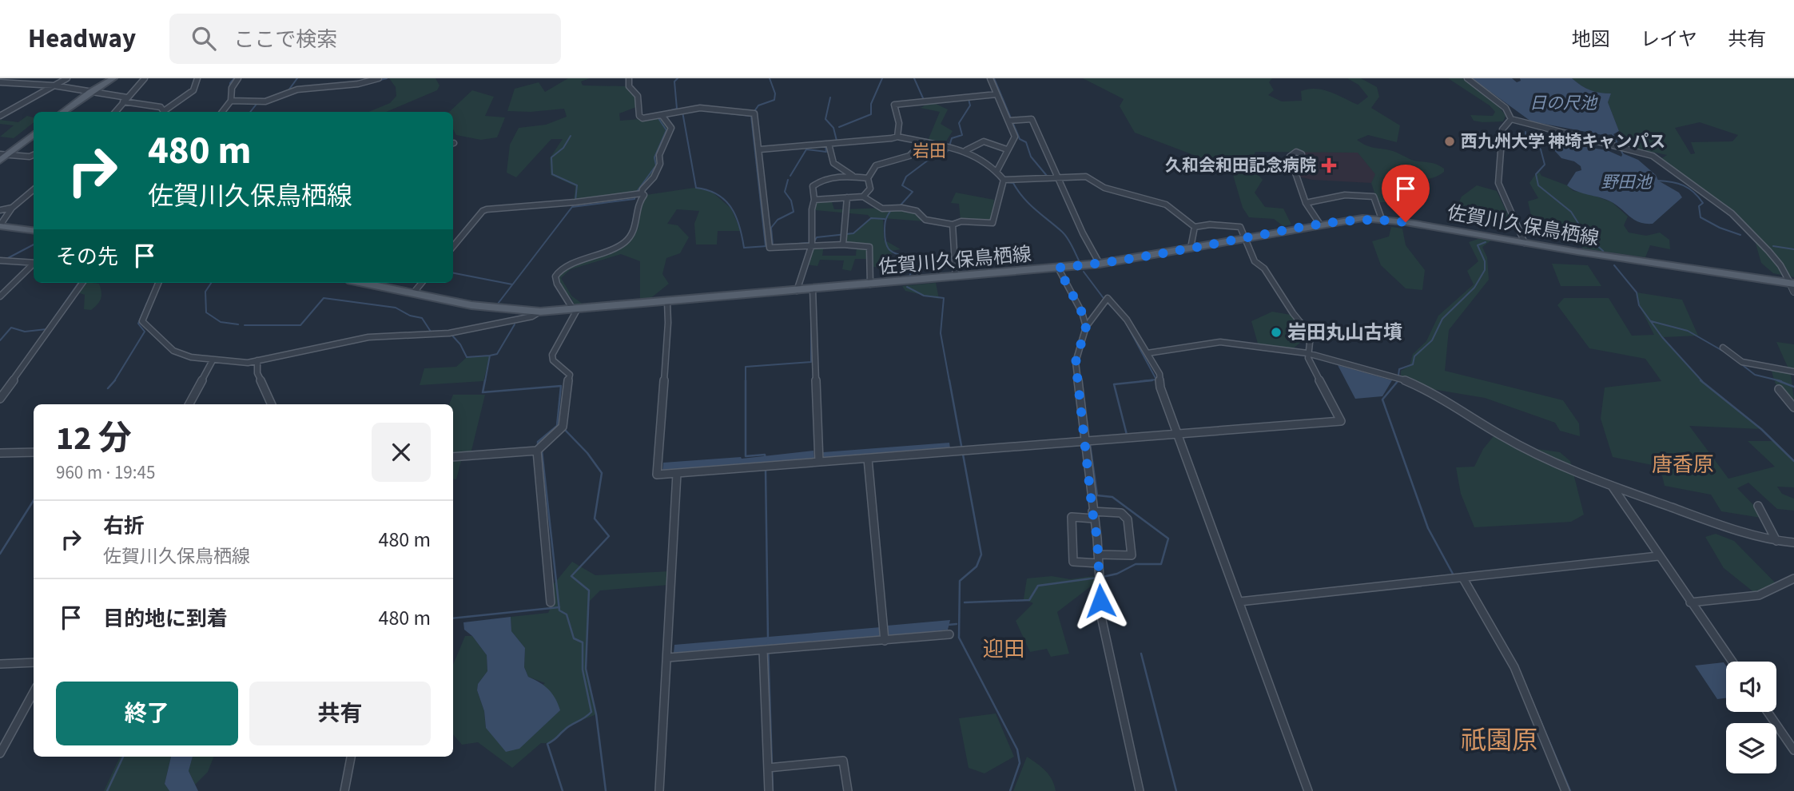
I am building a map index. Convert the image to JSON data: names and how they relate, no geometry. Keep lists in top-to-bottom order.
{
  "streets": {
    "main road": ["佐賀川久保鳥栖線"]
  },
  "districts": [
    "岩田",
    "唐香原",
    "迎田",
    "祇園原"
  ],
  "water": ["日の尺池", "野田池"],
  "places": {
    "other": ["西九州大学 神埼キャンパス", "岩田丸山古墳"],
    "health": ["久和会和田記念病院"]
  },
  "page": {
    "header": "Headway",
    "search": "ここで検索",
    "nav": ["地図", "レイヤ", "共有"],
    "turn": ["480 m", "佐賀川久保鳥栖線"],
    "then": "その先",
    "heading": ["12 分", "960 m · 19:45"],
    "list": [
      {
        "name": "右折",
        "note": "佐賀川久保鳥栖線",
        "value": "480 m"
      },
      {
        "name": "目的地に到着",
        "value": "480 m"
      }
    ],
    "buttons": ["終了", "共有"]
  }
}
